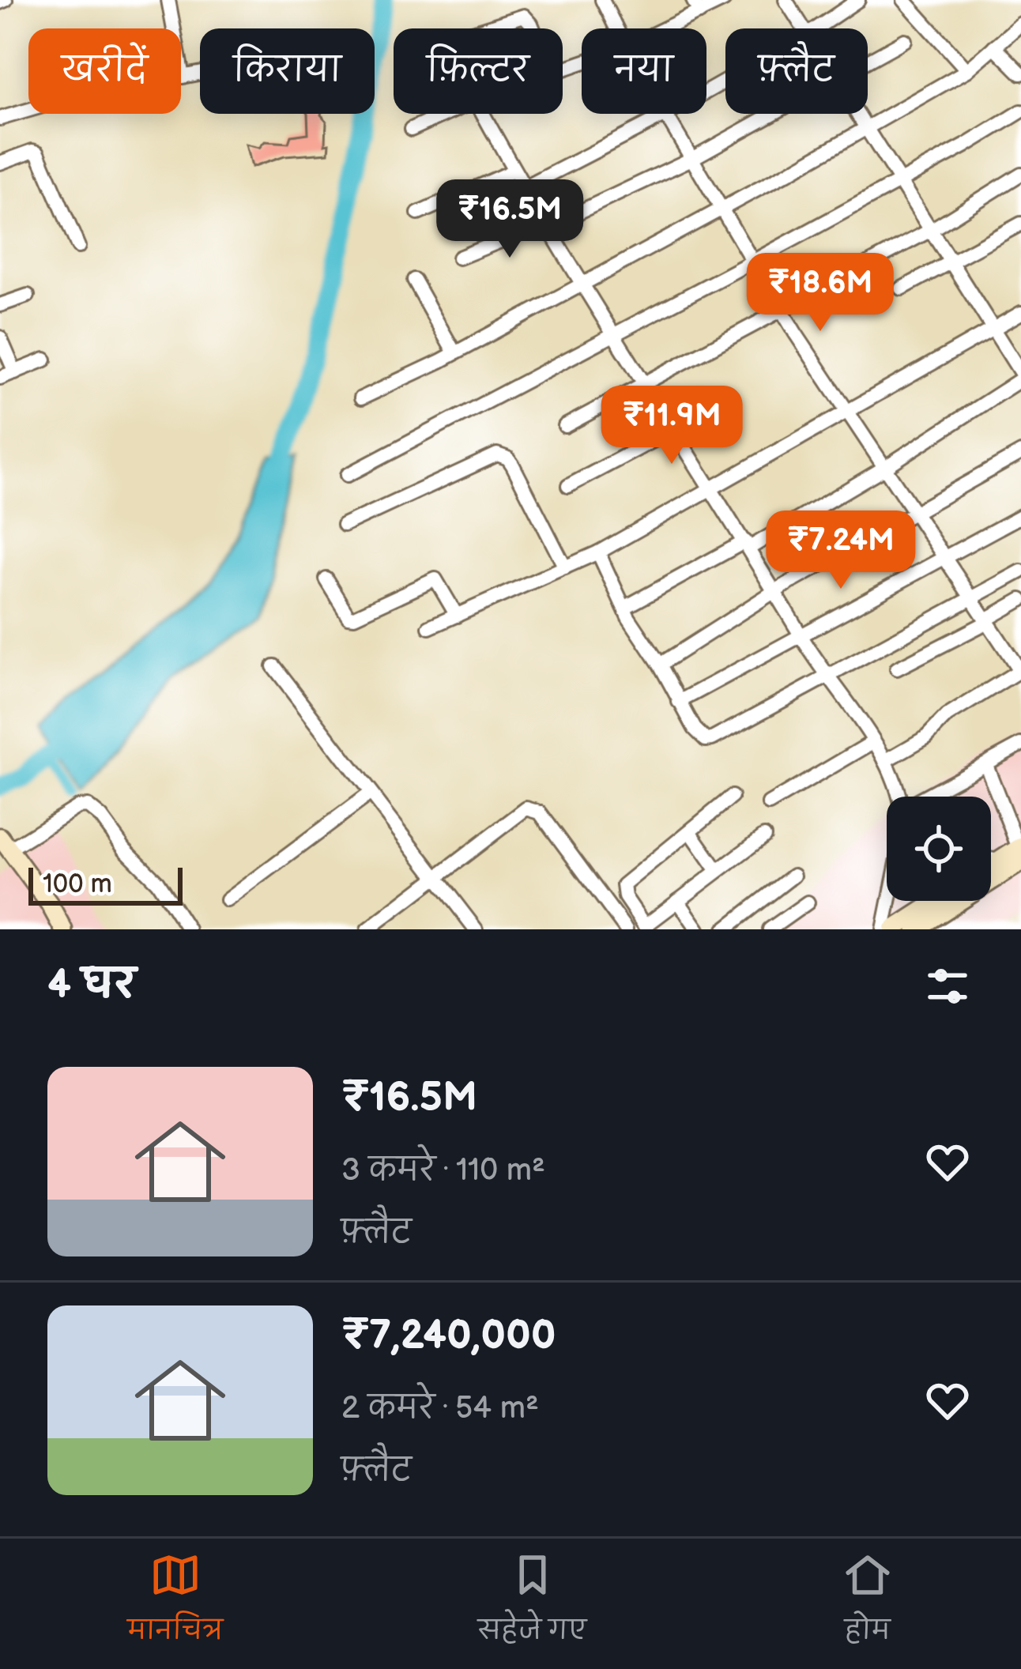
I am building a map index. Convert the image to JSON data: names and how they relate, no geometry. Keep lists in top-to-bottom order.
{
  "scale_bar": "100 m",
  "page": {
    "chip": [
      "खरीदें",
      "किराया",
      "फ़िल्टर",
      "नया",
      "फ़्लैट"
    ],
    "price": [
      "₹16.5M",
      "₹18.6M",
      "₹11.9M",
      "₹7.24M"
    ],
    "scale": "100 m",
    "heading": "4 घर",
    "list": [
      {
        "name": "₹16.5M",
        "note": "3 कमरे · 110 m² · फ़्लैट"
      },
      {
        "name": "₹7,240,000",
        "note": "2 कमरे · 54 m² · फ़्लैट"
      }
    ],
    "tabs": ["मानचित्र", "सहेजे गए", "होम"]
  }
}
